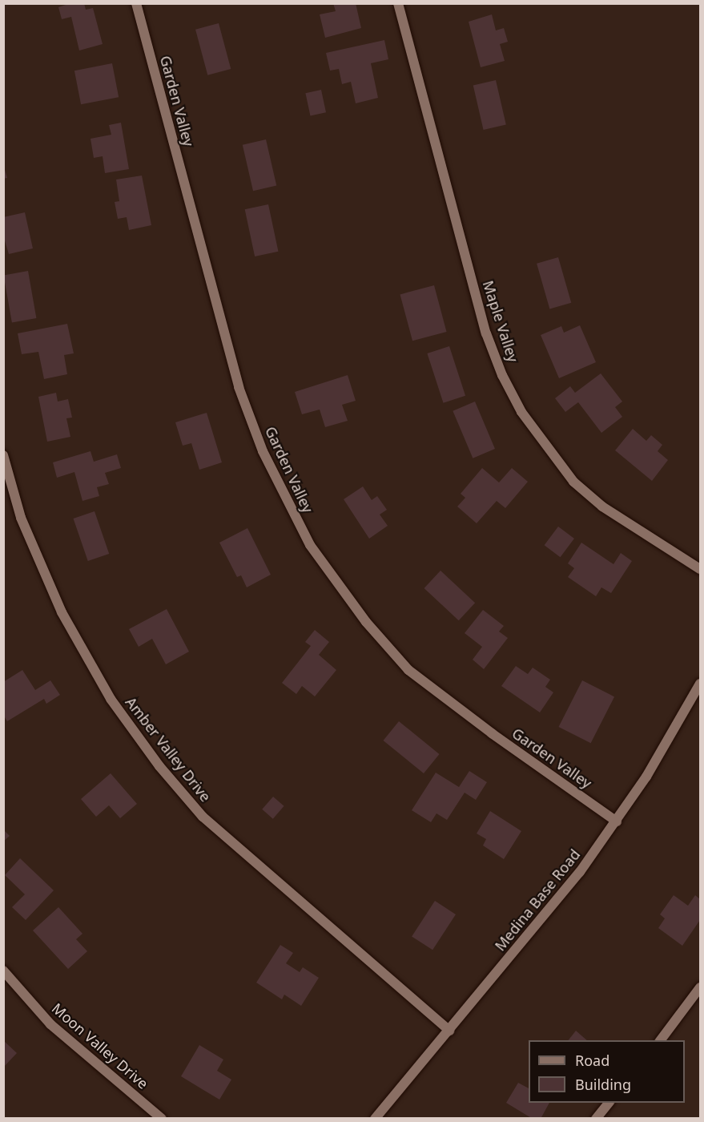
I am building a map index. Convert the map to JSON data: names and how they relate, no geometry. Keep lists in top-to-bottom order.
{
  "streets": {
    "street": [
      "Garden Valley",
      "Maple Valley",
      "Amber Valley Drive",
      "Medina Base Road",
      "Moon Valley Drive"
    ]
  },
  "crossings": [
    ["Garden Valley", "Medina Base Road"],
    ["Amber Valley Drive", "Medina Base Road"]
  ],
  "legend": ["Road", "Building"]
}
